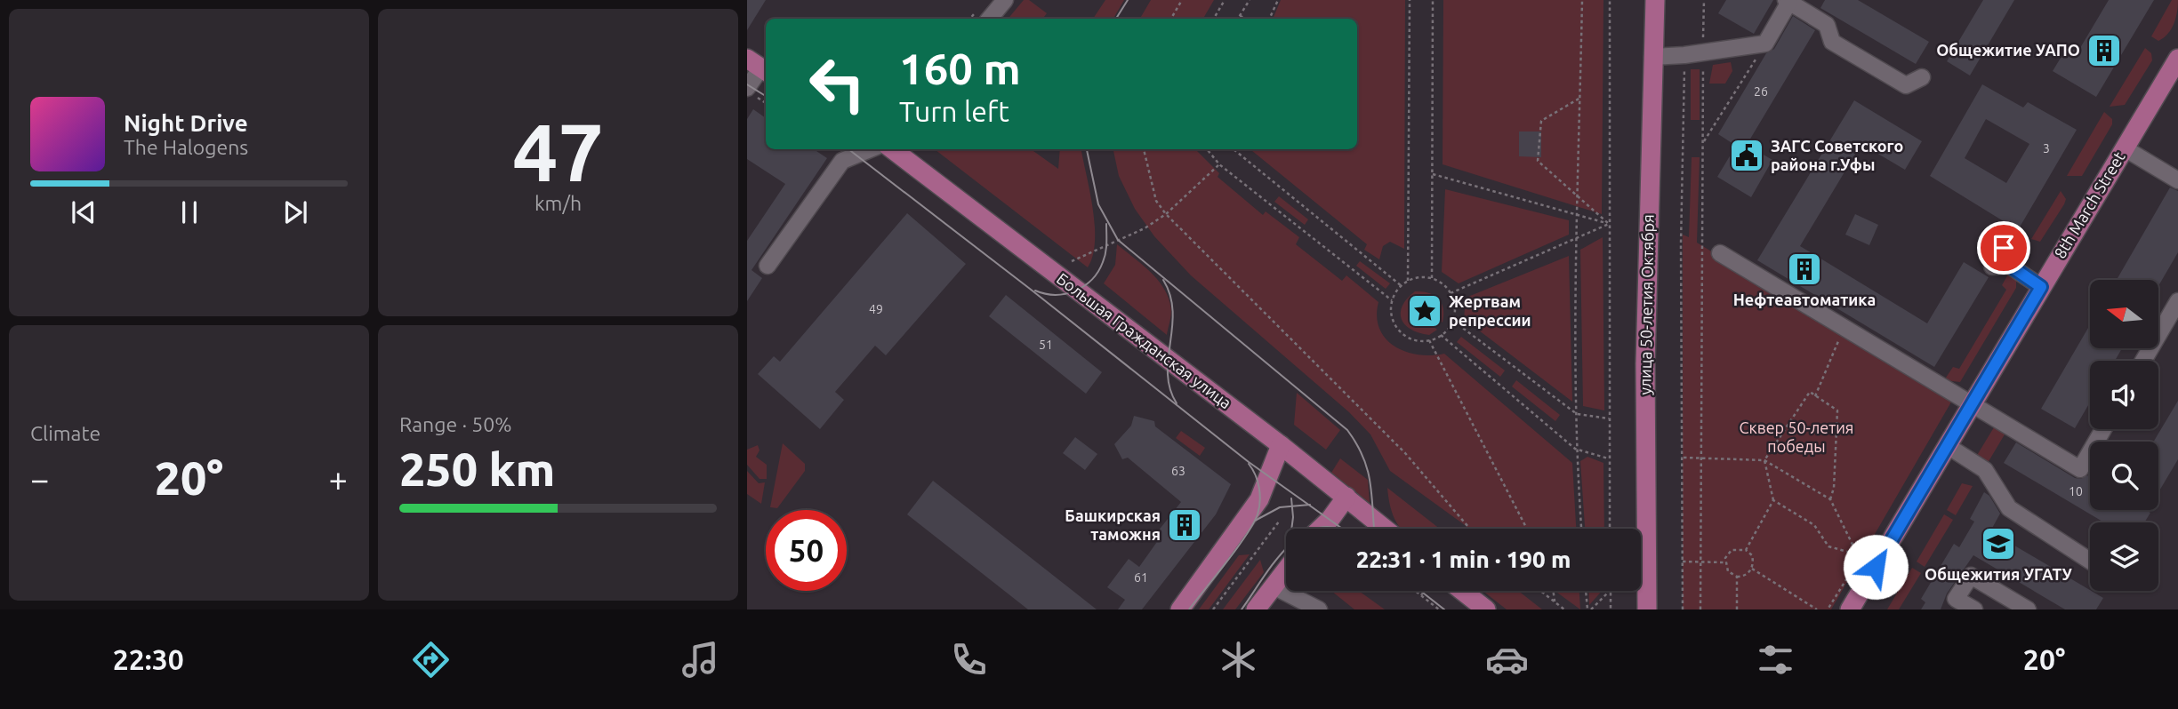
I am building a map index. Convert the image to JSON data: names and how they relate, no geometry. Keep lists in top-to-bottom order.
{
  "streets": {
    "main road": ["8th March Street", "улица 50-летия Октября", "Большая Гражданская улица"]
  },
  "parks": ["Сквер 50-летия победы"],
  "places": {
    "building": ["Общежитие УАПО", "Нефтеавтоматика", "Башкирская таможня"],
    "public building": ["ЗАГС Советского района г.Уфы"],
    "place": ["Жертвам репрессии"],
    "school or university": ["Общежития УГАТУ"]
  },
  "house_numbers": [
    "26",
    "3",
    "49",
    "51",
    "63",
    "10",
    "61"
  ],
  "north": "left",
  "page": {
    "tile": [
      ["47", "km/h"],
      "Climate",
      ["Range · 50%", "250 km"]
    ],
    "turn": ["160 m", "Turn left"],
    "song": ["Night Drive", "The Halogens"],
    "heat": ["−", "20°", "+"],
    "limit": "50",
    "trip": "22:31 · 1 min · 190 m",
    "tabs": ["22:30", "20°"]
  }
}
